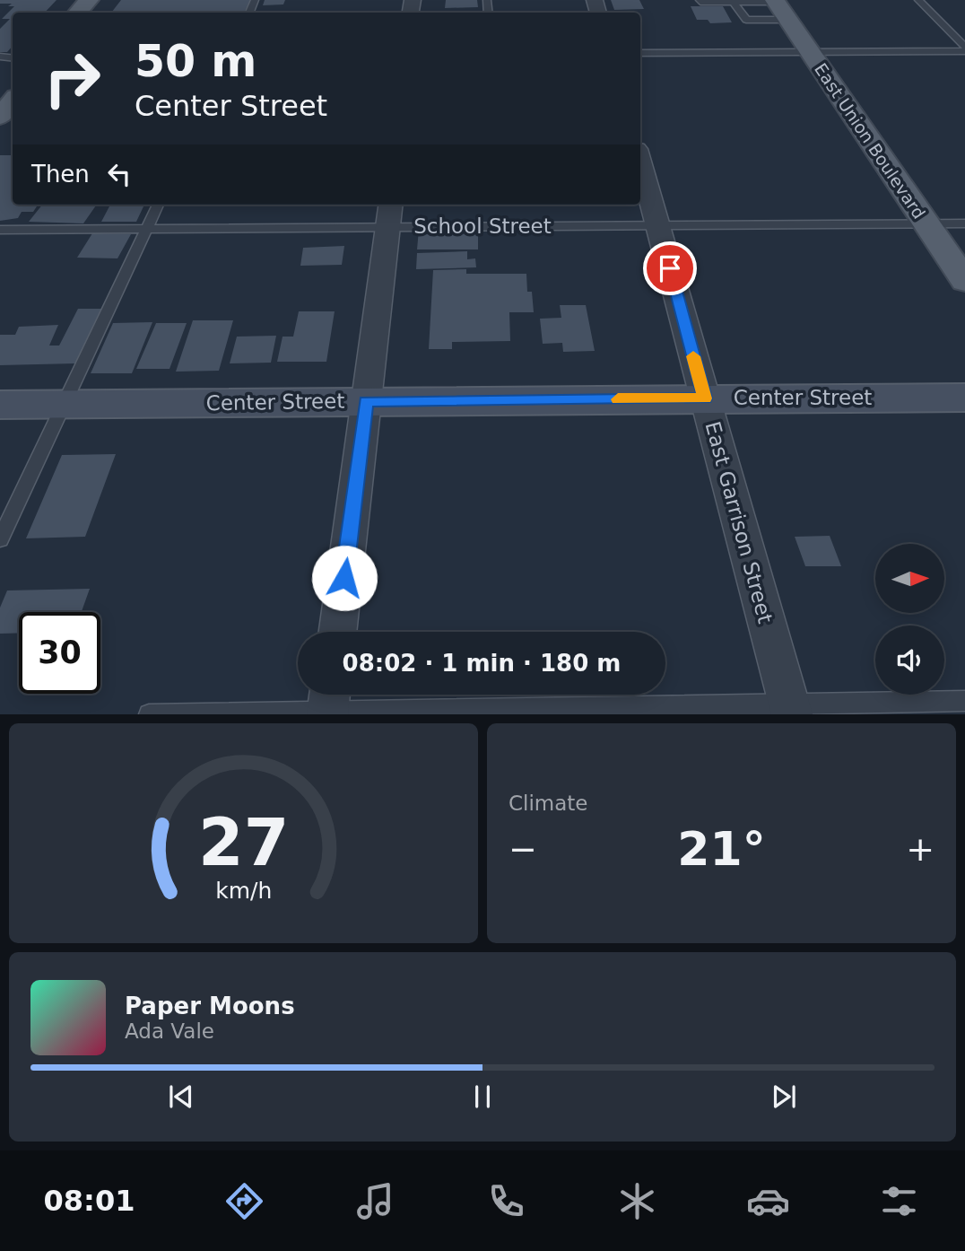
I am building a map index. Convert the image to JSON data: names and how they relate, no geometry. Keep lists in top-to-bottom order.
{
  "streets": {
    "main road": ["East Union Boulevard", "Center Street"],
    "street": ["East Garrison Street"],
    "lane": ["School Street"]
  },
  "crossings": [
    ["East Union Boulevard", "School Street"],
    ["School Street", "East Garrison Street"],
    ["Center Street", "East Garrison Street"]
  ],
  "north": "right",
  "page": {
    "turn": ["50 m", "Center Street"],
    "then": "Then",
    "limit": "30",
    "trip": "08:02 · 1 min · 180 m",
    "tile": "Climate",
    "heat": ["−", "21°", "+"],
    "song": ["Paper Moons", "Ada Vale"],
    "tabs": "08:01",
    "gauge": ["27", "km/h"]
  }
}
